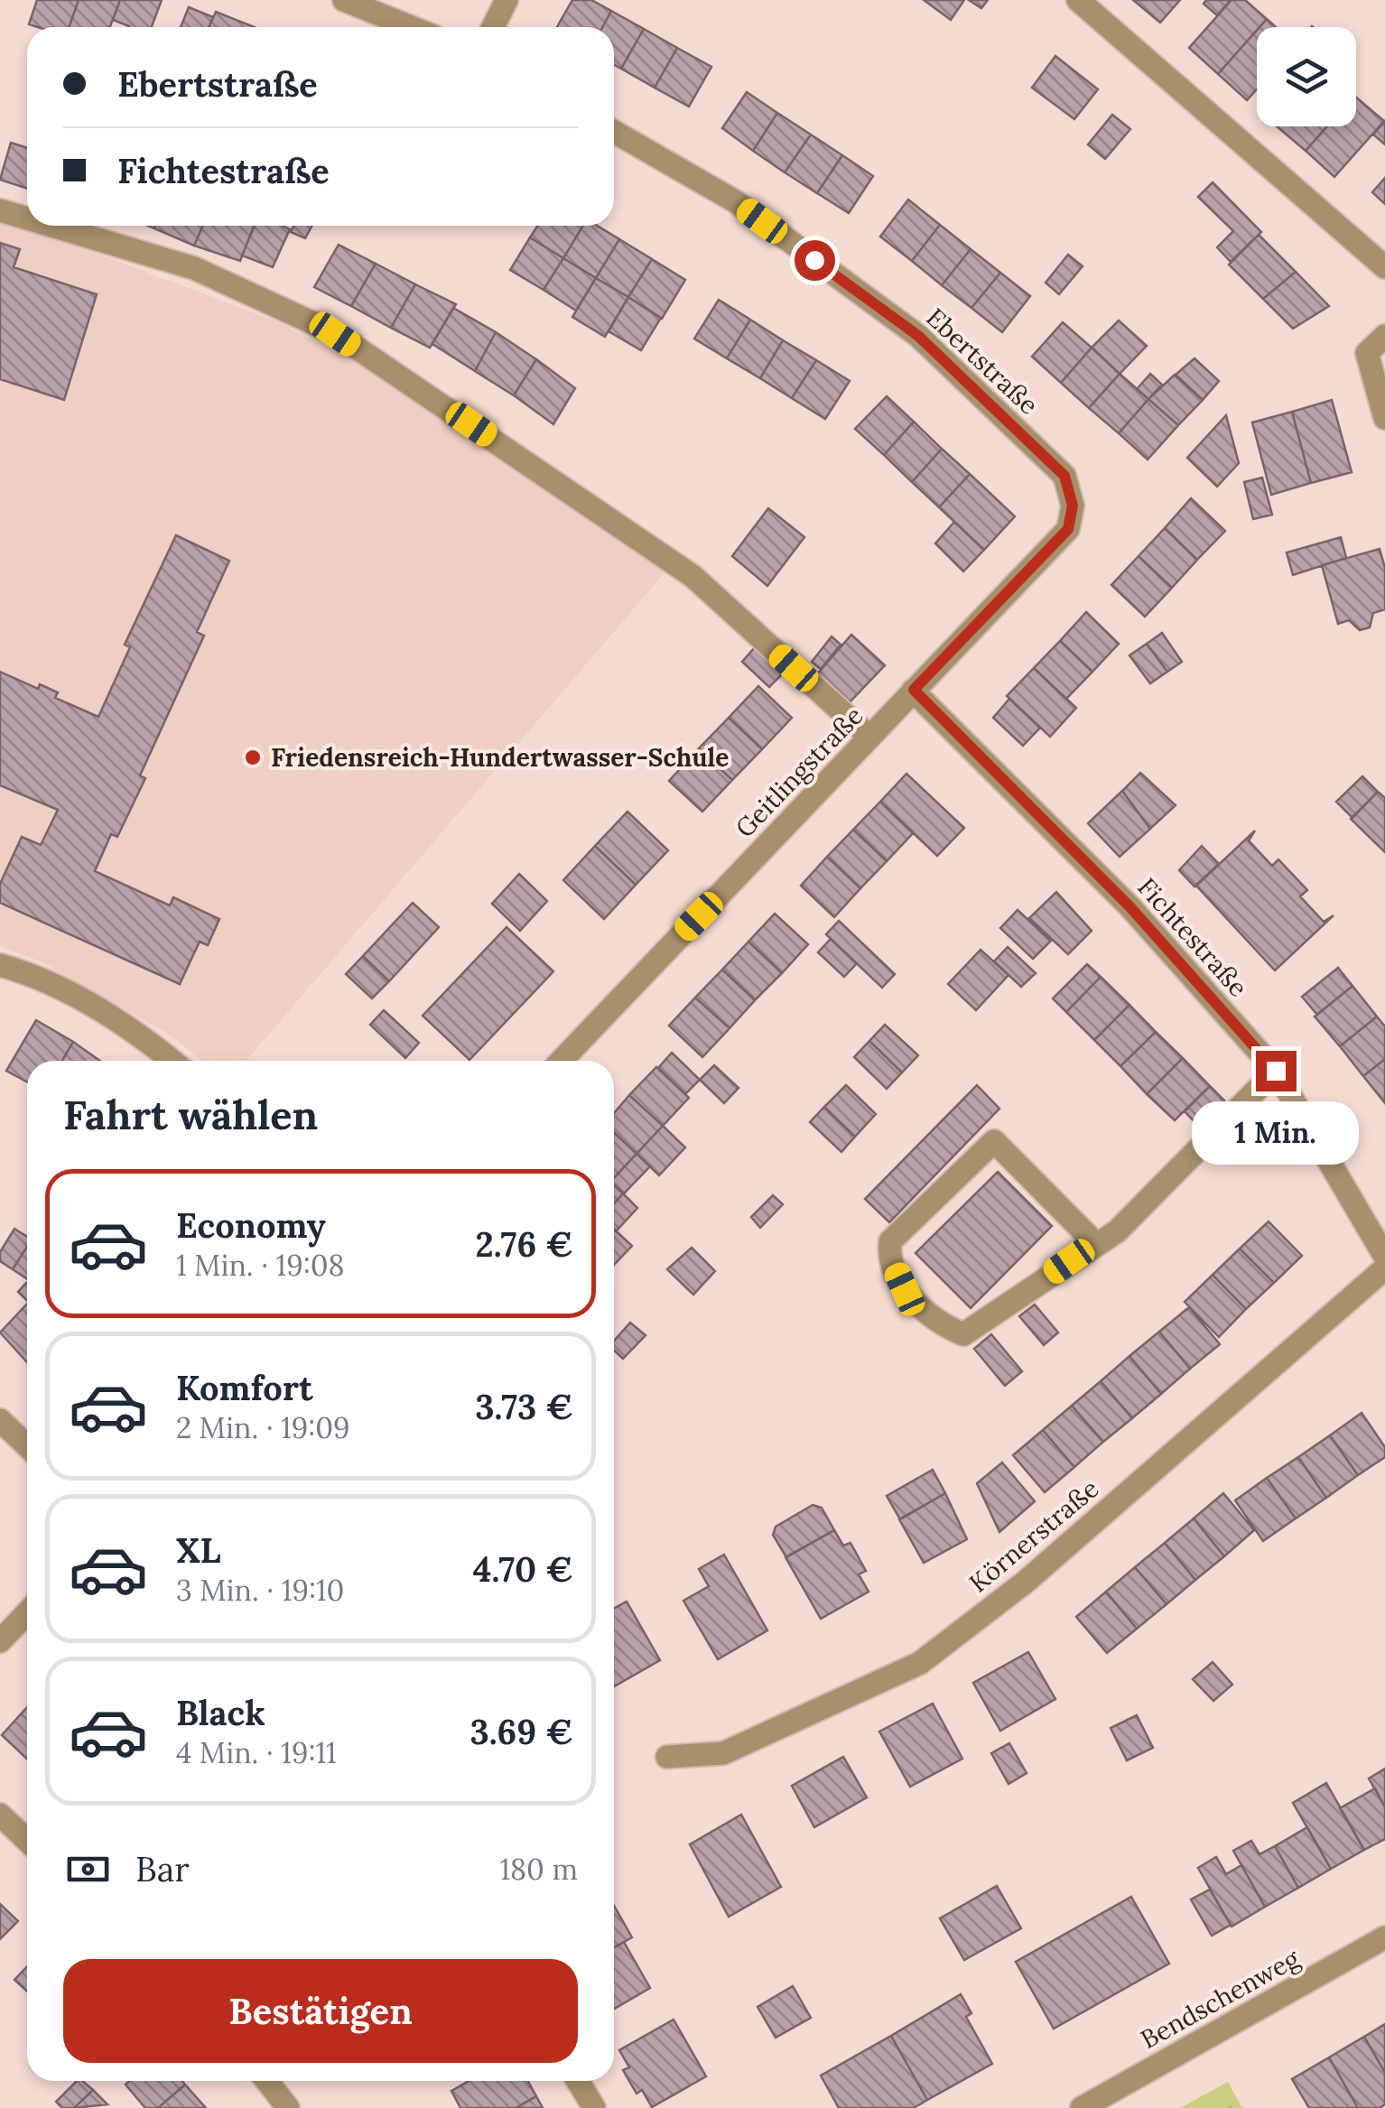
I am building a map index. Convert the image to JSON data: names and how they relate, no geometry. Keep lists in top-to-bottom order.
{
  "streets": {
    "street": [
      "Ebertstraße",
      "Geitlingstraße",
      "Fichtestraße",
      "Körnerstraße",
      "Bendschenweg"
    ]
  },
  "crossings": [
    ["Ebertstraße", "Geitlingstraße"],
    ["Geitlingstraße", "Fichtestraße"]
  ],
  "places": ["Friedensreich-Hundertwasser-Schule"],
  "page": {
    "banner": ["Ebertstraße", "Fichtestraße"],
    "heading": "Fahrt wählen",
    "bubble": "1 Min.",
    "list": [
      {
        "name": "Economy",
        "note": "1 Min. · 19:08",
        "value": "2.76 €"
      },
      {
        "name": "Komfort",
        "note": "2 Min. · 19:09",
        "value": "3.73 €"
      },
      {
        "name": "XL",
        "note": "3 Min. · 19:10",
        "value": "4.70 €"
      },
      {
        "name": "Black",
        "note": "4 Min. · 19:11",
        "value": "3.69 €"
      }
    ],
    "pay": ["Bar", "180 m"],
    "buttons": "Bestätigen"
  }
}
